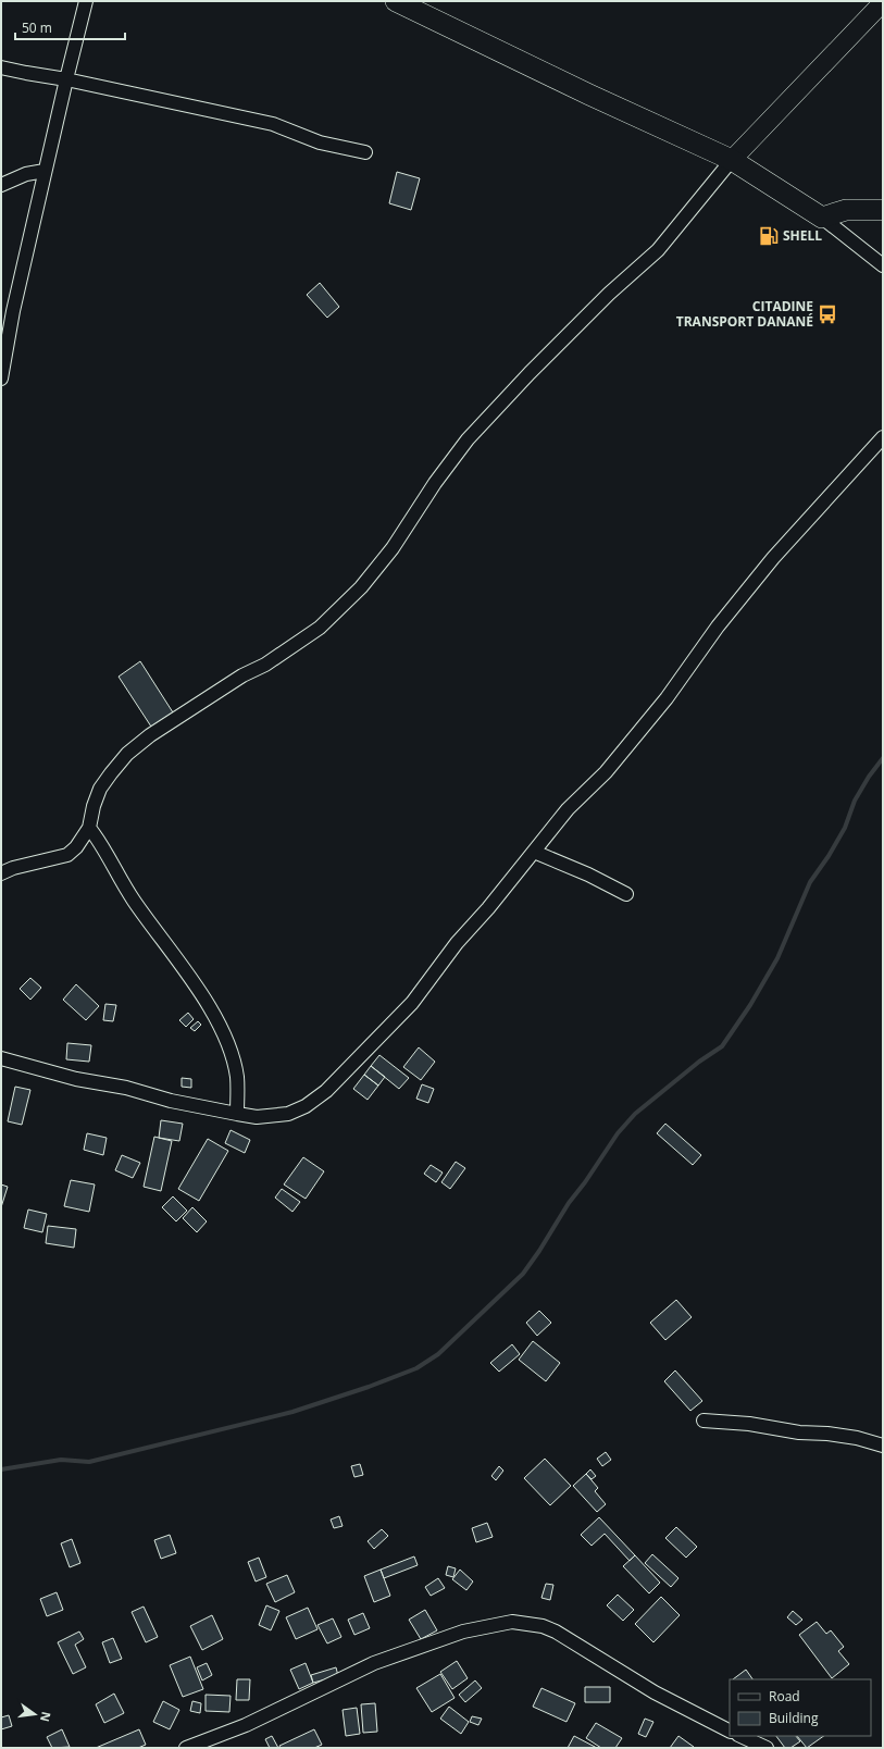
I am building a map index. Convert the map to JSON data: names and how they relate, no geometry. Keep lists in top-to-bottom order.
{
  "places": {
    "fuel station": ["SHELL"],
    "bus stop": ["CITADINE TRANSPORT DANANÉ"]
  },
  "legend": ["Road", "Building"],
  "scale_bar": "50 m",
  "north": "right"
}
